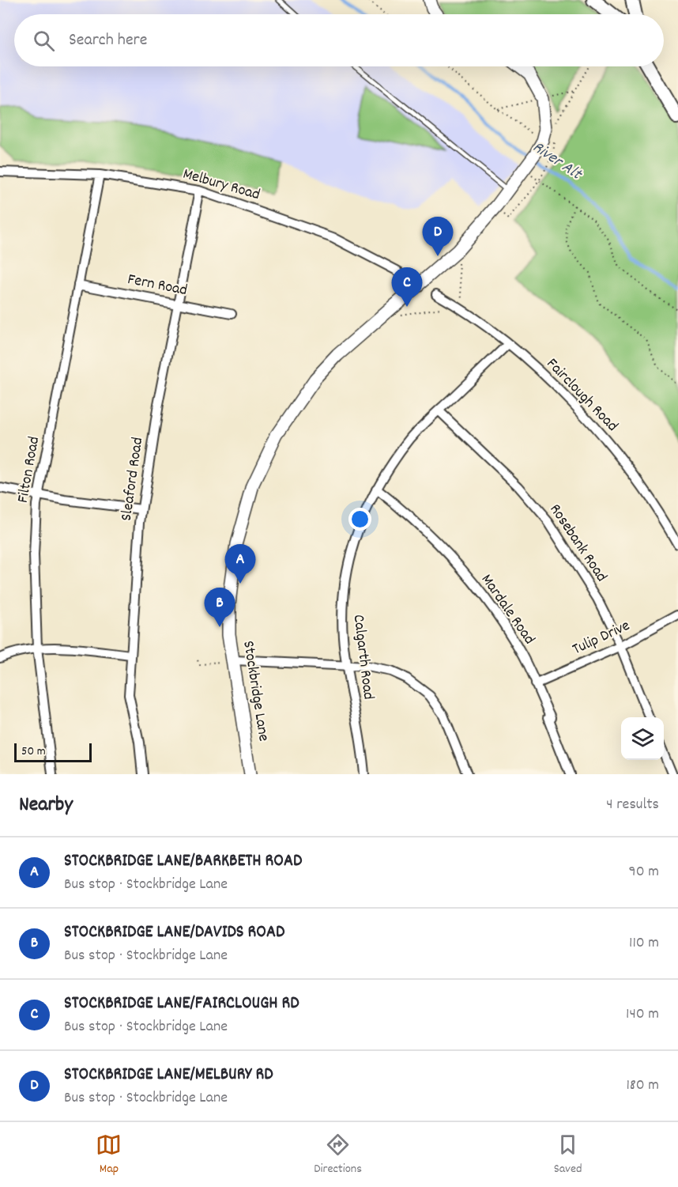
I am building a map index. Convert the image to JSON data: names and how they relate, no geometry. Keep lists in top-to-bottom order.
{
  "streets": {
    "main road": ["Stockbridge Lane"],
    "street": [
      "Melbury Road",
      "Fern Road",
      "Fairclough Road",
      "Filton Road",
      "Sleaford Road",
      "Rosebank Road",
      "Mardale Road",
      "Tulip Drive",
      "Calgarth Road"
    ]
  },
  "crossings": [
    ["Melbury Road", "Filton Road"],
    ["Melbury Road", "Sleaford Road"],
    ["Melbury Road", "Stockbridge Lane"],
    ["Fern Road", "Filton Road"],
    ["Fern Road", "Sleaford Road"],
    ["Fairclough Road", "Calgarth Road"],
    ["Rosebank Road", "Tulip Drive"],
    ["Rosebank Road", "Calgarth Road"],
    ["Mardale Road", "Tulip Drive"],
    ["Mardale Road", "Calgarth Road"]
  ],
  "water": ["River Alt"],
  "scale_bar": "50 m",
  "page": {
    "search": "Search here",
    "pins": [
      "D",
      "C",
      "A",
      "B"
    ],
    "scale": "50 m",
    "heading": ["Nearby", "4 results"],
    "list": [
      {
        "mark": "A",
        "name": "STOCKBRIDGE LANE/BARKBETH ROAD",
        "note": "Bus stop · Stockbridge Lane",
        "value": "90 m"
      },
      {
        "mark": "B",
        "name": "STOCKBRIDGE LANE/DAVIDS ROAD",
        "note": "Bus stop · Stockbridge Lane",
        "value": "110 m"
      },
      {
        "mark": "C",
        "name": "STOCKBRIDGE LANE/FAIRCLOUGH RD",
        "note": "Bus stop · Stockbridge Lane",
        "value": "140 m"
      },
      {
        "mark": "D",
        "name": "STOCKBRIDGE LANE/MELBURY RD",
        "note": "Bus stop · Stockbridge Lane",
        "value": "180 m"
      }
    ],
    "nav": ["Map", "Directions", "Saved"]
  }
}
